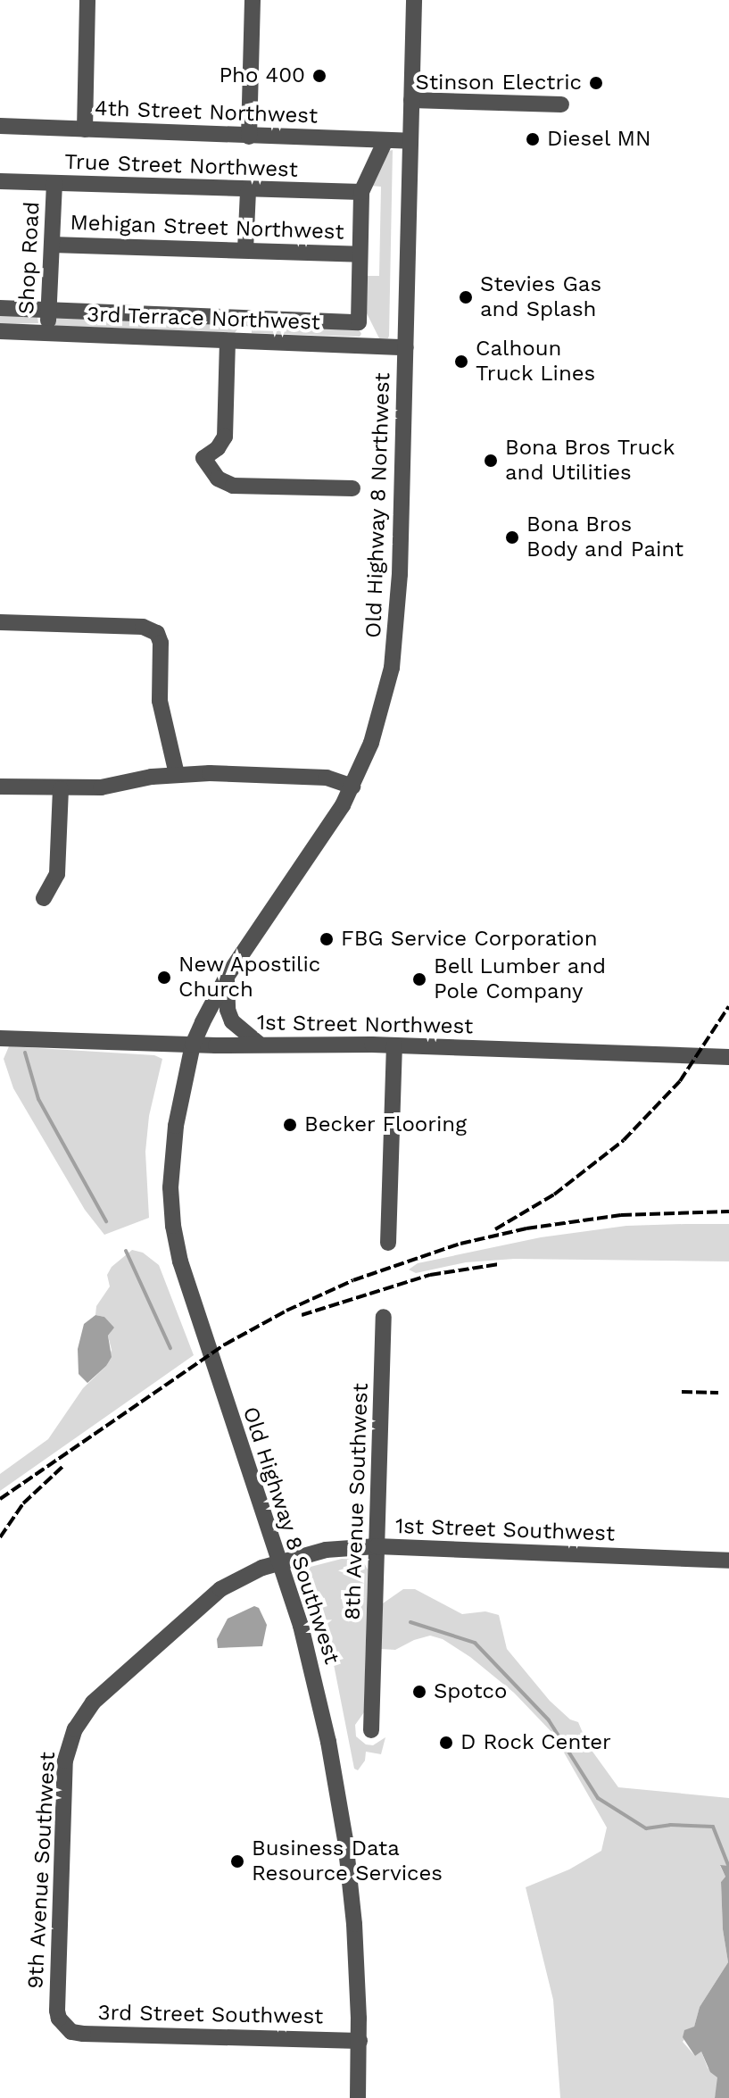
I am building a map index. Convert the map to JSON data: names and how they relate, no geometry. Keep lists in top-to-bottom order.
{
  "streets": {
    "street": [
      "4th Street Northwest",
      "True Street Northwest",
      "Mehigan Street Northwest",
      "Shop Road",
      "3rd Terrace Northwest",
      "Old Highway 8 Northwest",
      "1st Street Northwest",
      "8th Avenue Southwest",
      "1st Street Southwest",
      "Old Highway 8 Southwest",
      "9th Avenue Southwest",
      "3rd Street Southwest"
    ]
  },
  "crossings": [
    ["4th Street Northwest", "Old Highway 8 Northwest"],
    ["True Street Northwest", "Shop Road"],
    ["Mehigan Street Northwest", "Shop Road"],
    ["Shop Road", "3rd Terrace Northwest"],
    ["3rd Terrace Northwest", "Old Highway 8 Northwest"],
    ["Old Highway 8 Northwest", "1st Street Northwest"],
    ["Old Highway 8 Northwest", "Old Highway 8 Southwest"],
    ["1st Street Northwest", "Old Highway 8 Southwest"],
    ["8th Avenue Southwest", "1st Street Southwest"],
    ["1st Street Southwest", "Old Highway 8 Southwest"],
    ["1st Street Southwest", "9th Avenue Southwest"],
    ["Old Highway 8 Southwest", "9th Avenue Southwest"],
    ["Old Highway 8 Southwest", "3rd Street Southwest"],
    ["9th Avenue Southwest", "3rd Street Southwest"]
  ],
  "places": [
    "Pho 400",
    "Stinson Electric",
    "Diesel MN",
    "Stevies Gas and Splash",
    "Calhoun Truck Lines",
    "Bona Bros Truck and Utilities",
    "Bona Bros Body and Paint",
    "FBG Service Corporation",
    "New Apostilic Church",
    "Bell Lumber and Pole Company",
    "Becker Flooring",
    "Spotco",
    "D Rock Center",
    "Business Data Resource Services"
  ]
}
